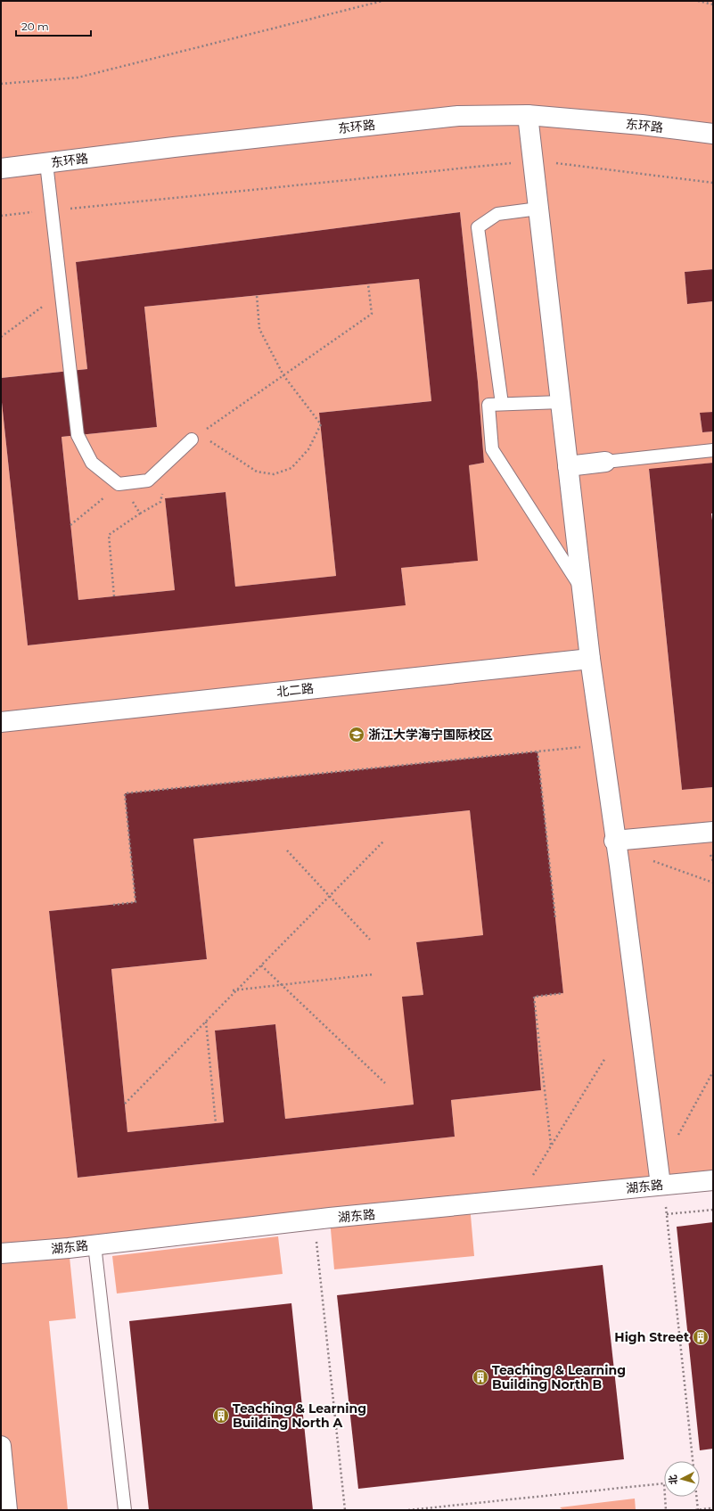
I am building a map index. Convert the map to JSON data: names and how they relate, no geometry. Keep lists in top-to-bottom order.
{
  "streets": {
    "street": ["东环路", "北二路", "湖东路"]
  },
  "places": {
    "school or university": ["浙江大学海宁国际校区"],
    "building": ["High Street", "Teaching & Learning Building North B", "Teaching & Learning Building North A"]
  },
  "scale_bar": "20 m",
  "north": "left"
}
